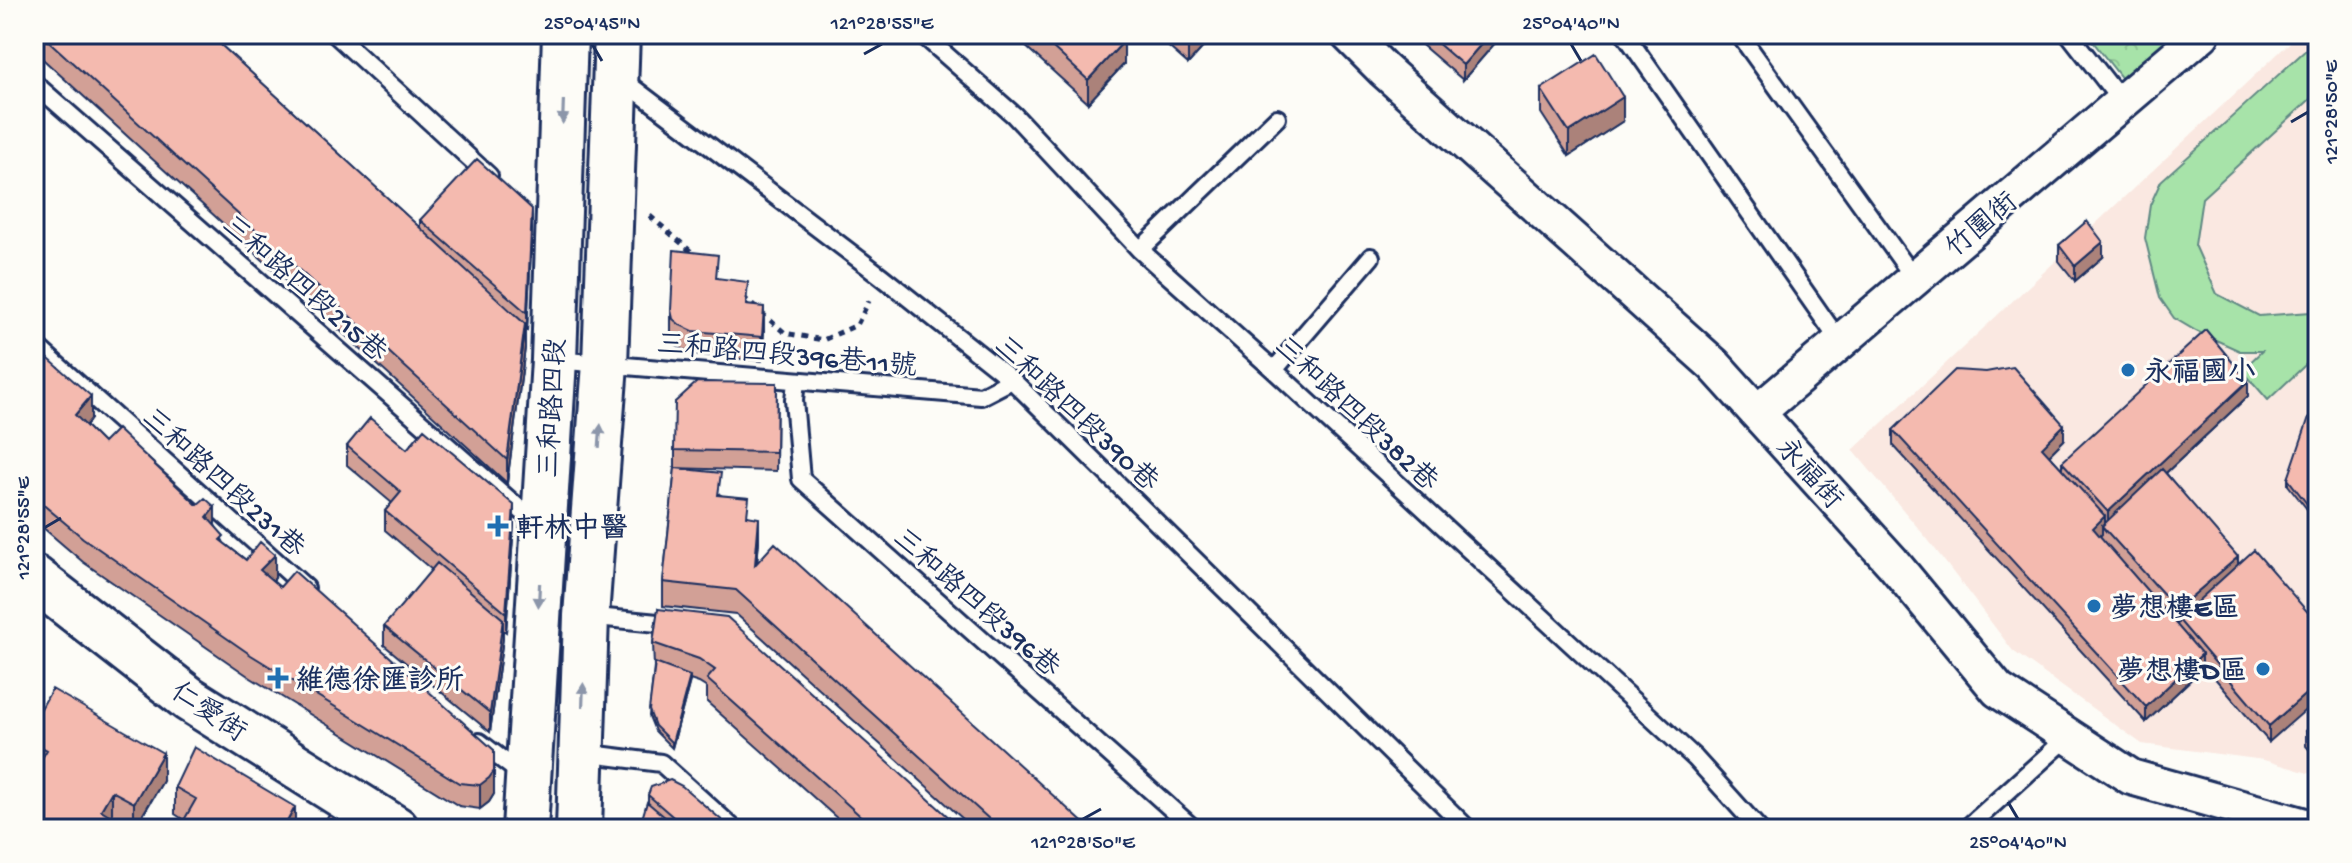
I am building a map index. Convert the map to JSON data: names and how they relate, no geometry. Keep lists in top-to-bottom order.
{
  "streets": {
    "main road": ["三和路四段", "仁愛街"],
    "street": ["竹圍街", "永福街"],
    "lane": [
      "三和路四段215巷",
      "三和路四段396巷11號",
      "三和路四段390巷",
      "三和路四段382巷",
      "三和路四段231巷",
      "三和路四段396巷"
    ]
  },
  "crossings": [
    ["竹圍街", "永福街"],
    ["三和路四段215巷", "三和路四段"],
    ["三和路四段396巷11號", "三和路四段"],
    ["三和路四段396巷11號", "三和路四段390巷"],
    ["三和路四段396巷11號", "三和路四段396巷"],
    ["三和路四段", "三和路四段390巷"]
  ],
  "places": {
    "other": ["永福國小", "夢想樓E區", "夢想樓D區"],
    "health": ["軒林中醫", "維德徐匯診所"]
  },
  "coordinates": [
    "25°04'45\"N",
    "121°28'55\"E",
    "25°04'40\"N",
    "121°28'50\"E"
  ]
}
